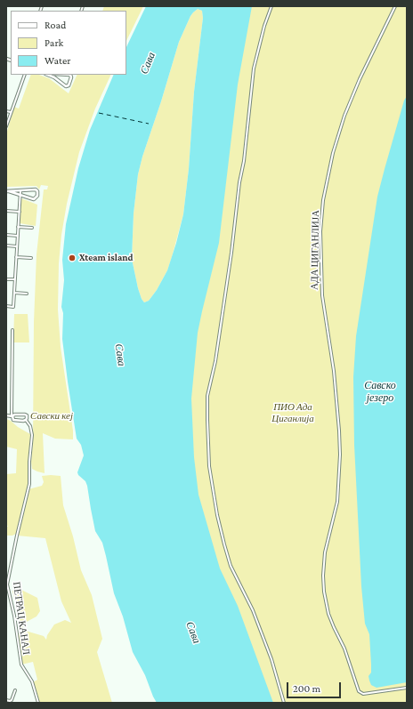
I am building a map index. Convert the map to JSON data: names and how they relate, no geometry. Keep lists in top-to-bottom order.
{
  "streets": {
    "street": ["АДА ЦИГАНЛИЈА", "ПЕТРАЦ КАНАЛ"]
  },
  "water": ["Сава", "Савско језеро"],
  "parks": ["ПИО Ада Циганлија", "Савски кеј"],
  "places": ["Xteam island"],
  "legend": ["Road", "Park", "Water"],
  "scale_bar": "200 m"
}
